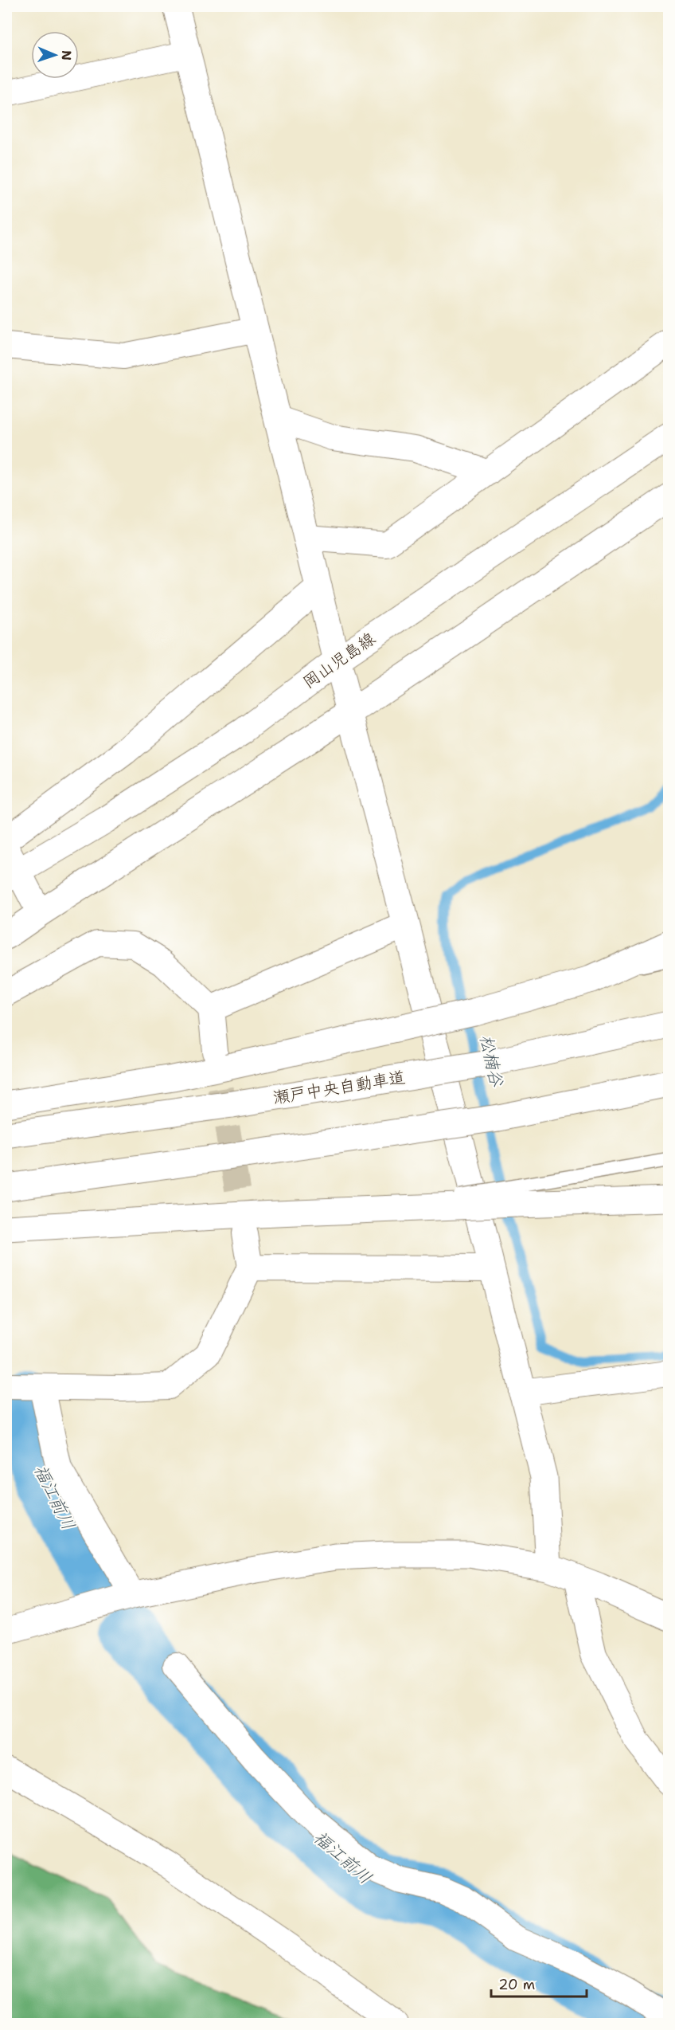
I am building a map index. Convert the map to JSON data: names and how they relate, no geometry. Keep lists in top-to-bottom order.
{
  "streets": {
    "main road": ["岡山児島線", "瀬戸中央自動車道"]
  },
  "water": ["松楠谷", "福江前川"],
  "scale_bar": "20 m",
  "north": "right"
}
